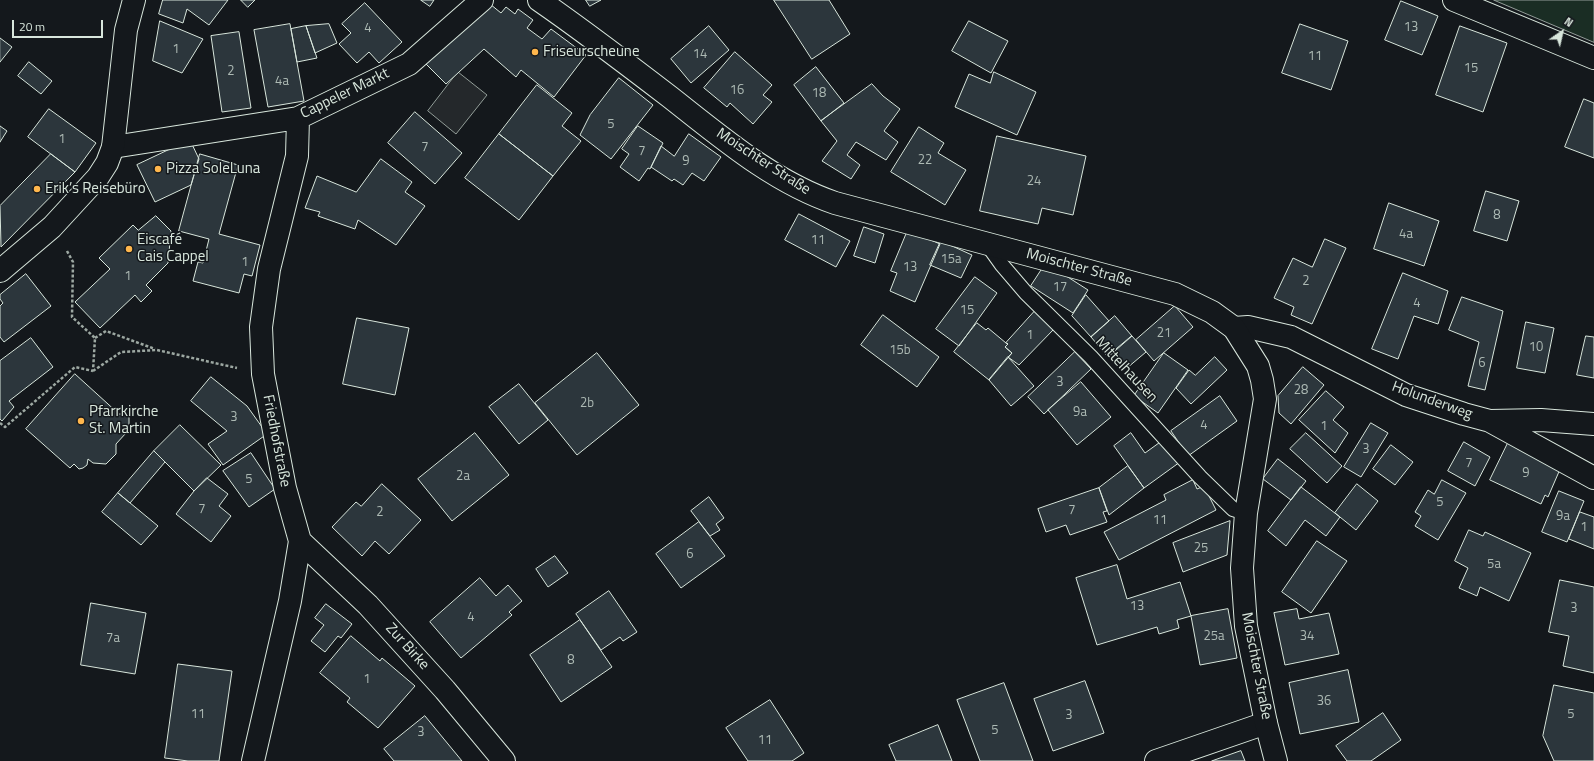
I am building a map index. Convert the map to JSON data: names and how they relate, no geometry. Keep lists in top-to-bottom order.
{
  "streets": {
    "street": [
      "Cappeler Markt",
      "Moischter Straße",
      "Holunderweg",
      "Friedhofstraße",
      "Zur Birke"
    ],
    "lane": ["Mittelhausen"]
  },
  "crossings": [
    ["Cappeler Markt", "Friedhofstraße"],
    ["Moischter Straße", "Mittelhausen"],
    ["Moischter Straße", "Holunderweg"],
    ["Friedhofstraße", "Zur Birke"]
  ],
  "places": [
    "Friseurscheune",
    "Pizza SoleLuna",
    "Erik’s Reisebüro",
    "Eiscafé Cais Cappel",
    "Pfarrkirche St. Martin"
  ],
  "house_numbers": [
    "13",
    "4",
    "1",
    "14",
    "11",
    "15",
    "2",
    "4a",
    "16",
    "18",
    "5",
    "1",
    "7",
    "7",
    "22",
    "9",
    "24",
    "8",
    "4a",
    "11",
    "15a",
    "1",
    "13",
    "1",
    "2",
    "17",
    "4",
    "15",
    "21",
    "1",
    "10",
    "15b",
    "6",
    "3",
    "28",
    "2b",
    "9a",
    "3",
    "4",
    "1",
    "3",
    "7",
    "9",
    "2a",
    "5",
    "5",
    "7",
    "7",
    "2",
    "9a",
    "11",
    "1",
    "25",
    "6",
    "5a",
    "13",
    "3",
    "4",
    "25a",
    "34",
    "7a",
    "8",
    "1",
    "36",
    "11",
    "5",
    "3",
    "5",
    "3",
    "11"
  ],
  "scale_bar": "20 m",
  "north": "top right"
}
